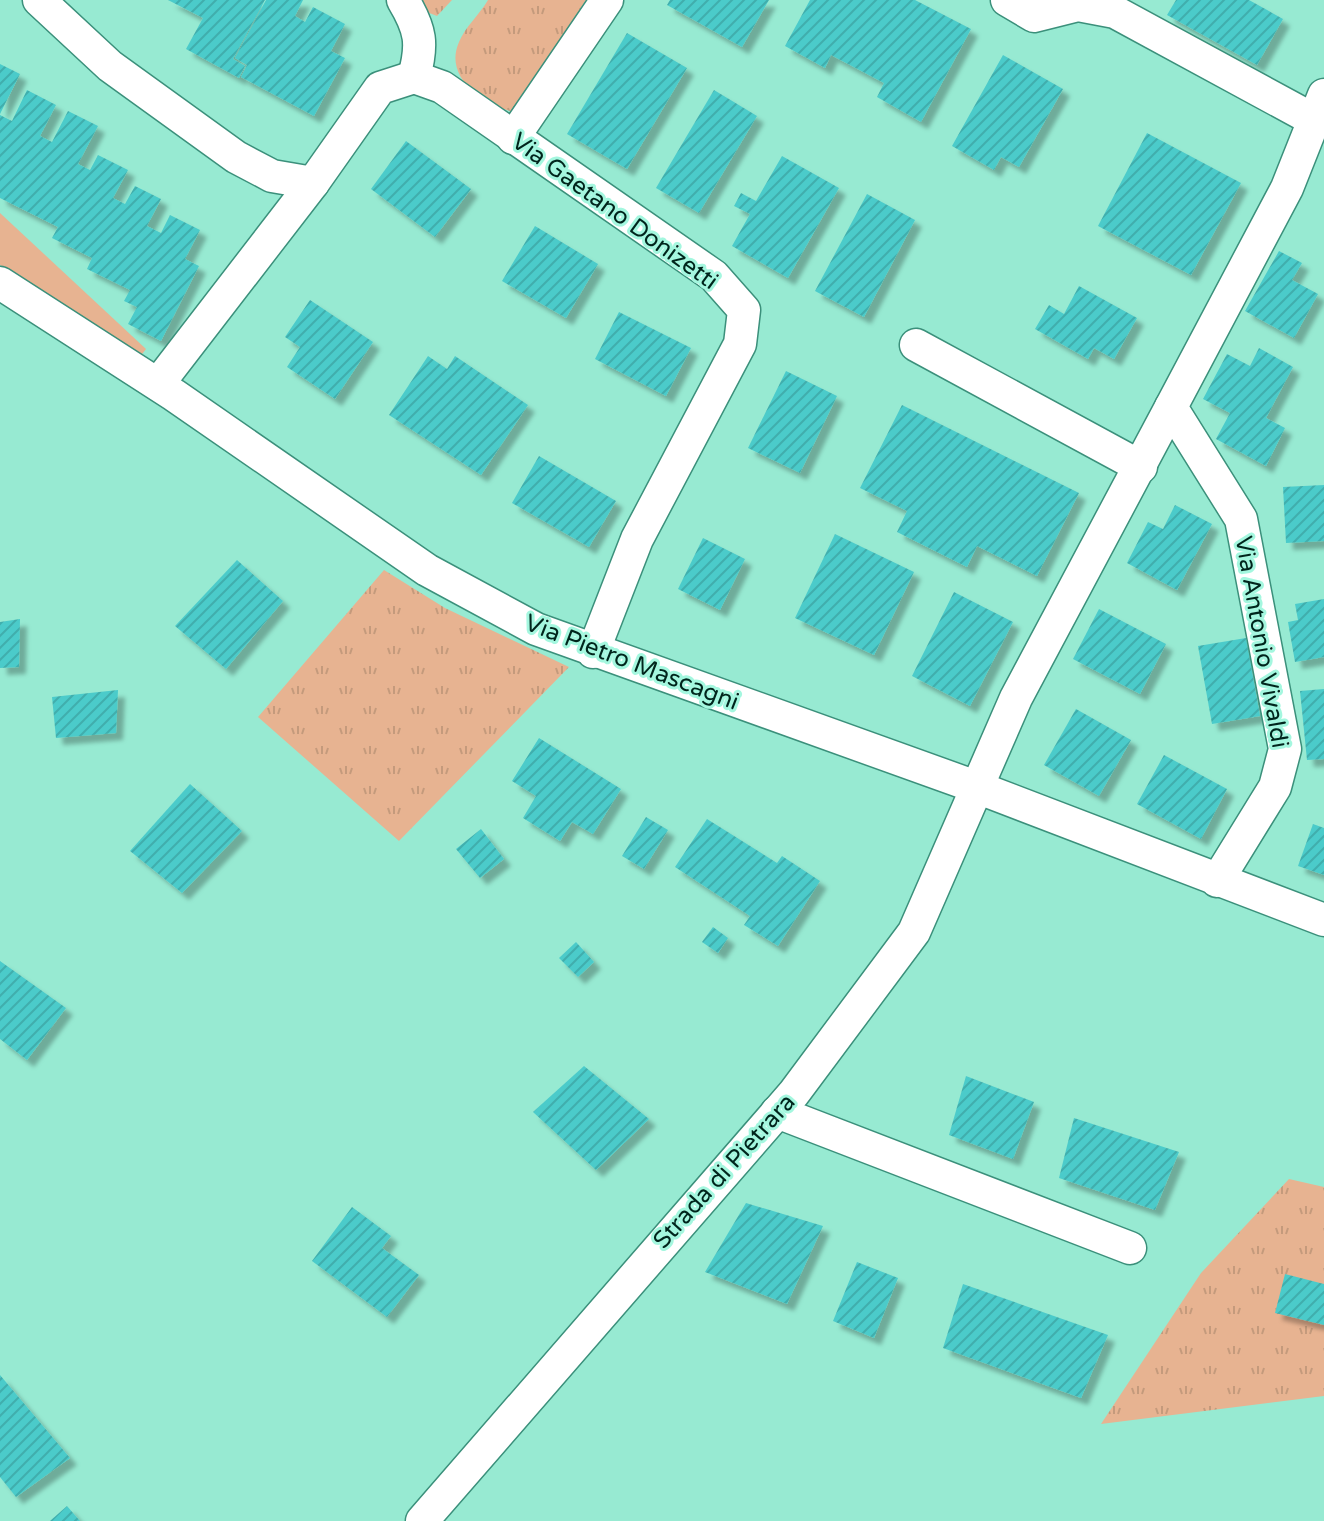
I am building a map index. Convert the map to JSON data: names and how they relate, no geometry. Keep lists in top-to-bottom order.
{
  "streets": {
    "street": [
      "Via Gaetano Donizetti",
      "Via Antonio Vivaldi",
      "Via Pietro Mascagni",
      "Strada di Pietrara"
    ]
  },
  "crossings": [
    ["Via Gaetano Donizetti", "Via Pietro Mascagni"],
    ["Via Antonio Vivaldi", "Via Pietro Mascagni"],
    ["Via Pietro Mascagni", "Strada di Pietrara"]
  ]
}
